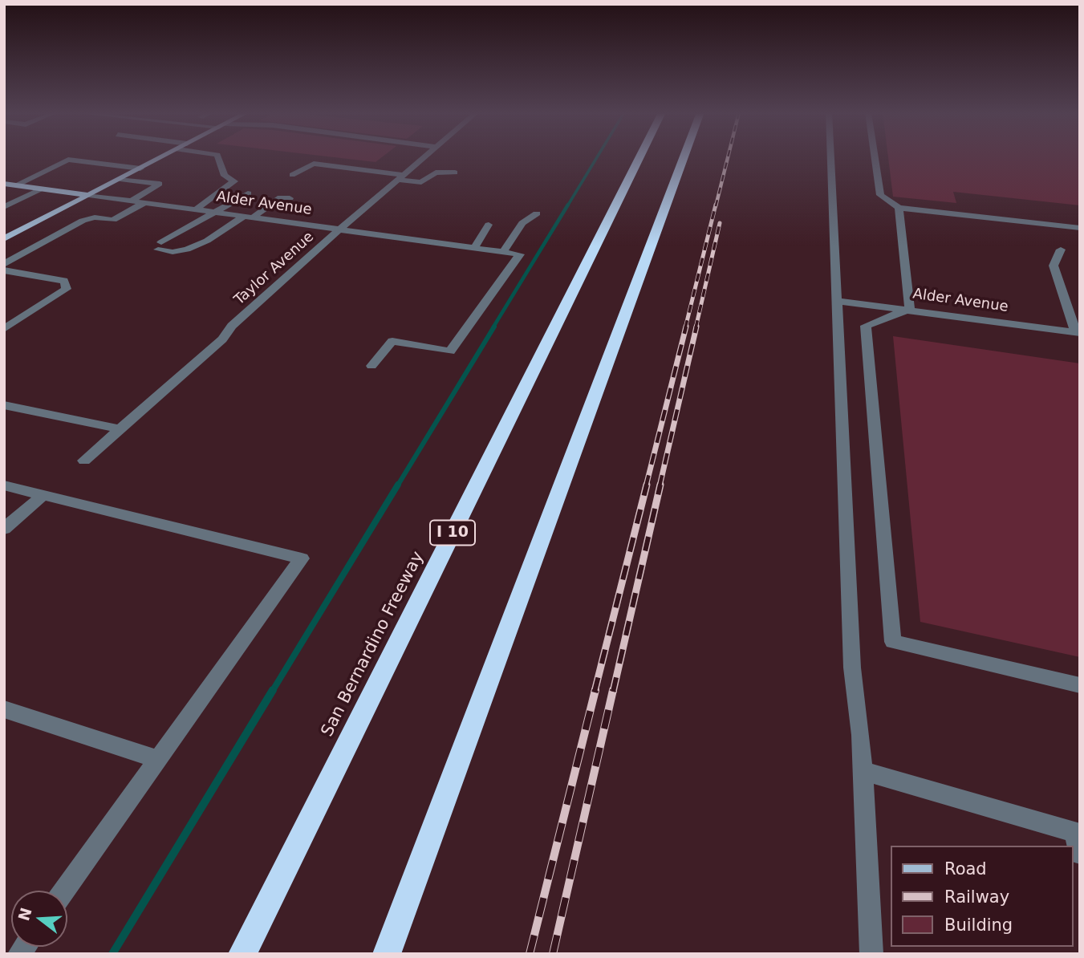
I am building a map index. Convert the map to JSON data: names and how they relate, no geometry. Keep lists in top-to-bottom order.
{
  "streets": {
    "highway": ["I 10", "San Bernardino Freeway"],
    "main road": ["Alder Avenue"],
    "street": ["Taylor Avenue"]
  },
  "crossings": [
    ["Alder Avenue", "Taylor Avenue"]
  ],
  "legend": ["Road", "Railway", "Building"],
  "north": "left"
}
